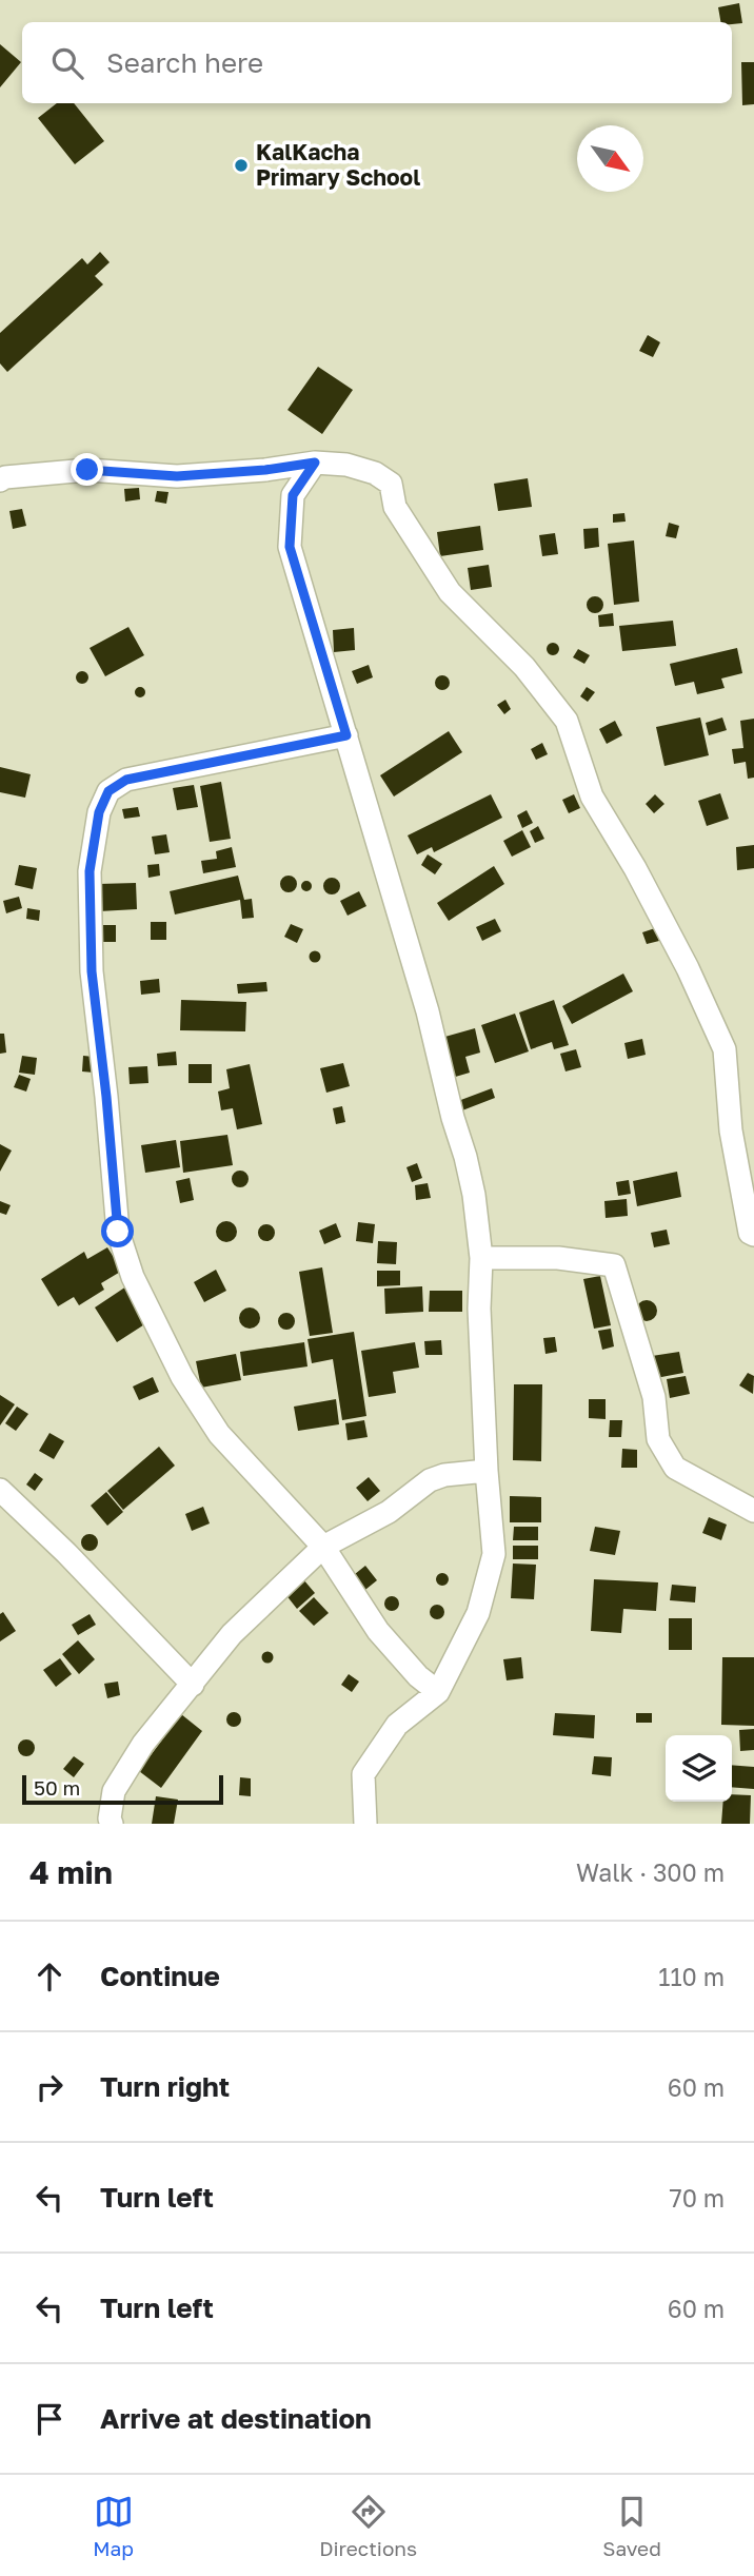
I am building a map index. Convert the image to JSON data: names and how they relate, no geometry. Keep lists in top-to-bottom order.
{
  "places": ["KalKacha Primary School"],
  "scale_bar": "50 m",
  "north": "bottom right",
  "page": {
    "search": "Search here",
    "scale": "50 m",
    "heading": ["4 min", "Walk · 300 m"],
    "list": [
      ["Continue", "110 m"],
      ["Turn right", "60 m"],
      ["Turn left", "70 m"],
      ["Turn left", "60 m"],
      "Arrive at destination"
    ],
    "nav": ["Map", "Directions", "Saved"]
  }
}
